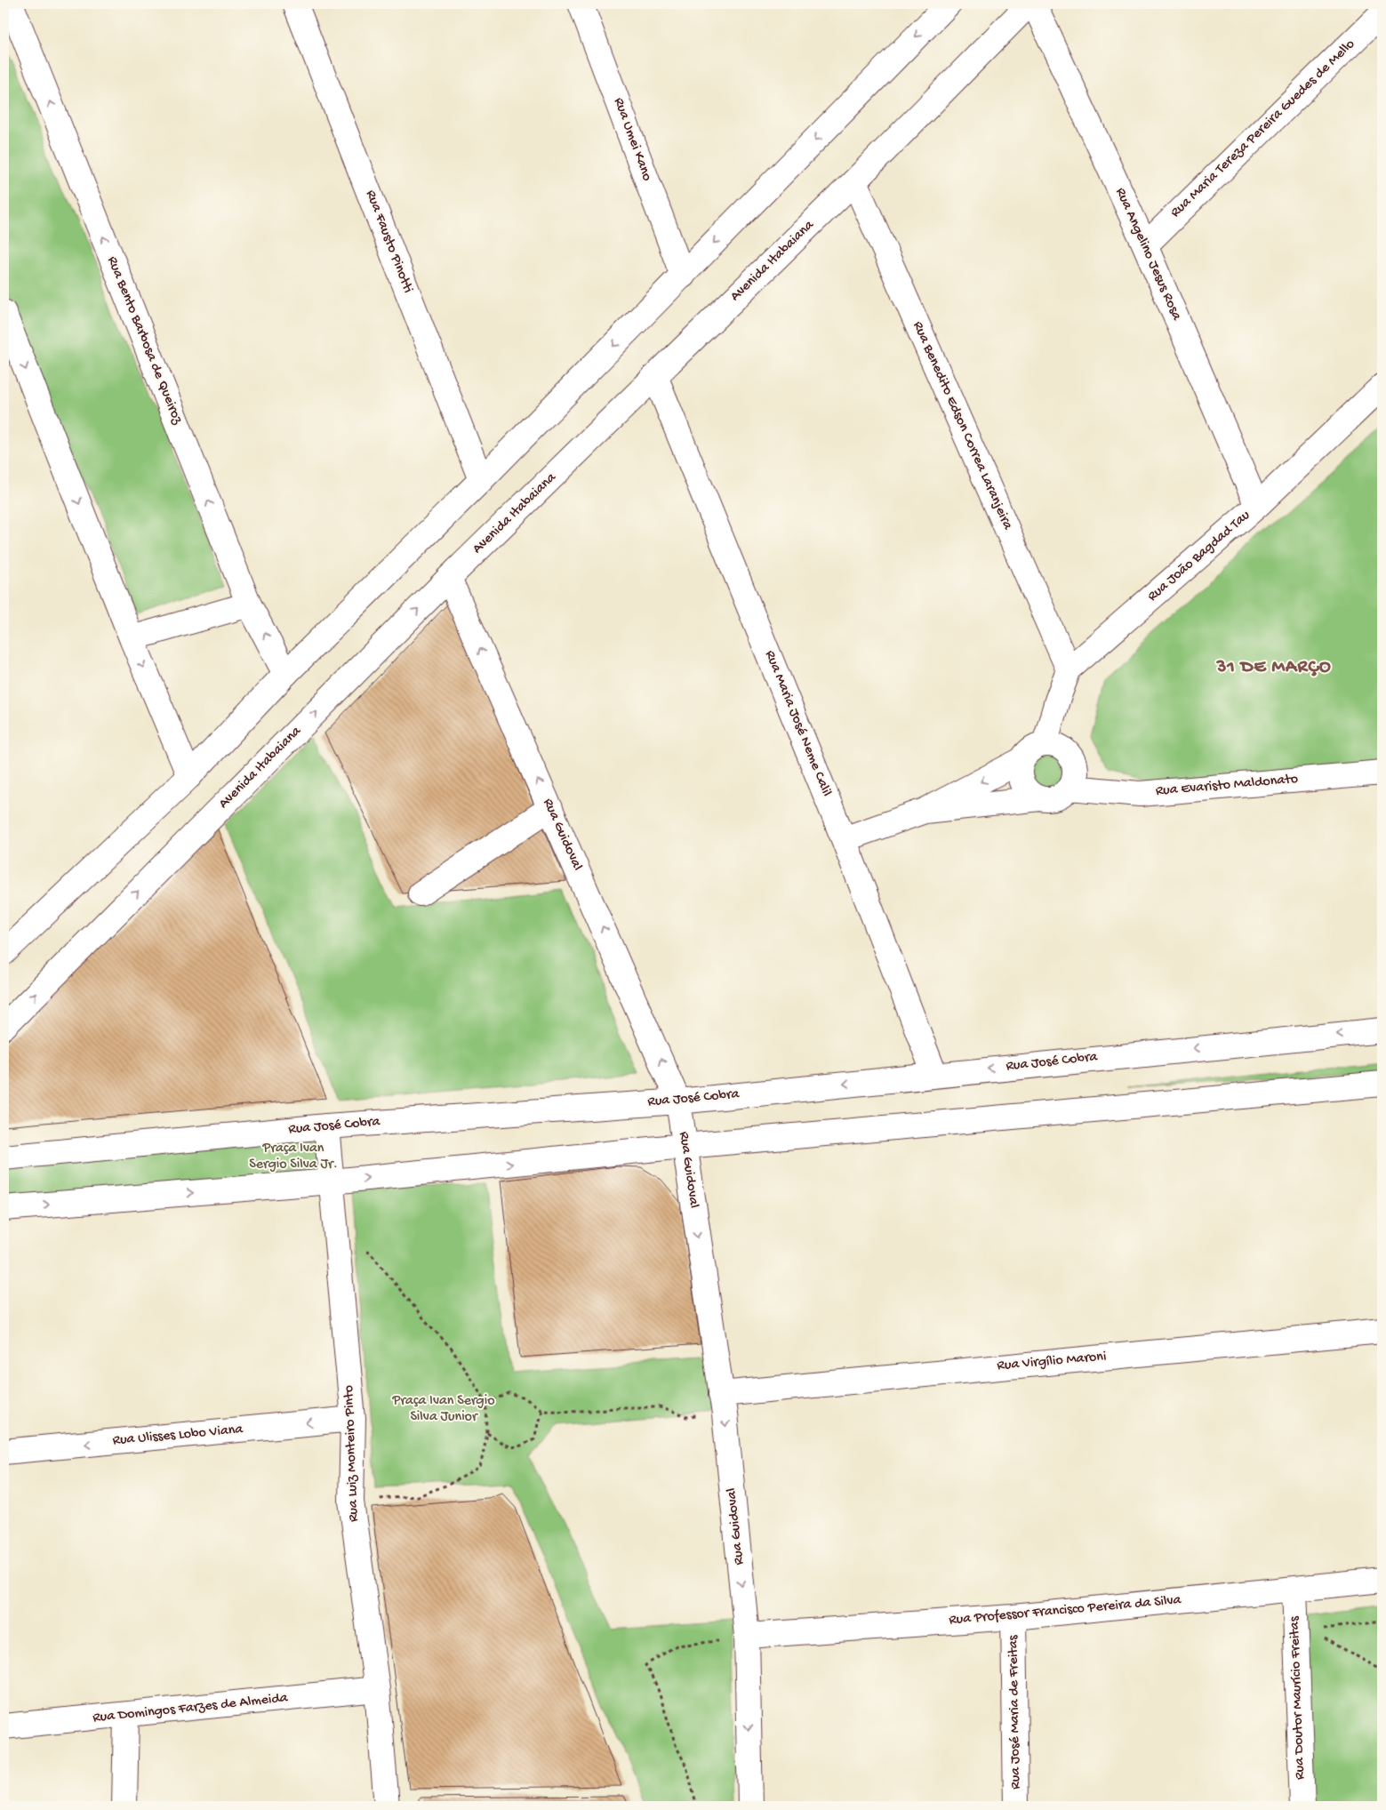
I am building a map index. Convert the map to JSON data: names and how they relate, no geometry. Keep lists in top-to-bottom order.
{
  "streets": {
    "street": [
      "Rua Maria Tereza Pereira Guedes de Mello",
      "Rua Umei Kano",
      "Rua Fausto Pinotti",
      "Rua Angelino Jesus Rosa",
      "Avenida Itabaiana",
      "Rua Bento Barbosa de Queiroz",
      "Rua Benedito Edson Correa Laranjeira",
      "Rua João Bagdad Tau",
      "Rua Maria José Neme Calil",
      "Rua Evaristo Maldonato",
      "Rua Guidoval",
      "Rua José Cobra",
      "Rua Virgílio Maroni",
      "Rua Ulisses Lobo Viana",
      "Rua Luiz Monteiro Pinto",
      "Rua Professor Francisco Pereira da Silva",
      "Rua Doutor Maurício Freitas",
      "Rua Domingos Farzes de Almeida",
      "Rua José Maria de Freitas"
    ]
  },
  "crossings": [
    ["Rua Maria Tereza Pereira Guedes de Mello", "Rua Angelino Jesus Rosa"],
    ["Rua Angelino Jesus Rosa", "Rua João Bagdad Tau"],
    ["Avenida Itabaiana", "Rua Benedito Edson Correa Laranjeira"],
    ["Avenida Itabaiana", "Rua Maria José Neme Calil"],
    ["Avenida Itabaiana", "Rua Guidoval"],
    ["Rua Benedito Edson Correa Laranjeira", "Rua João Bagdad Tau"],
    ["Rua João Bagdad Tau", "Rua Evaristo Maldonato"],
    ["Rua Maria José Neme Calil", "Rua José Cobra"],
    ["Rua Guidoval", "Rua José Cobra"],
    ["Rua Guidoval", "Rua Virgílio Maroni"],
    ["Rua Guidoval", "Rua Professor Francisco Pereira da Silva"],
    ["Rua José Cobra", "Rua Luiz Monteiro Pinto"],
    ["Rua Ulisses Lobo Viana", "Rua Luiz Monteiro Pinto"],
    ["Rua Luiz Monteiro Pinto", "Rua Domingos Farzes de Almeida"],
    ["Rua Professor Francisco Pereira da Silva", "Rua Doutor Maurício Freitas"],
    ["Rua Professor Francisco Pereira da Silva", "Rua José Maria de Freitas"]
  ],
  "one_way": ["Rua Ulisses Lobo Viana"],
  "districts": ["31 DE MARÇO"],
  "parks": ["Praça Ivan Sergio Silva Jr.", "Praça Ivan Sergio Silva Junior"]
}
